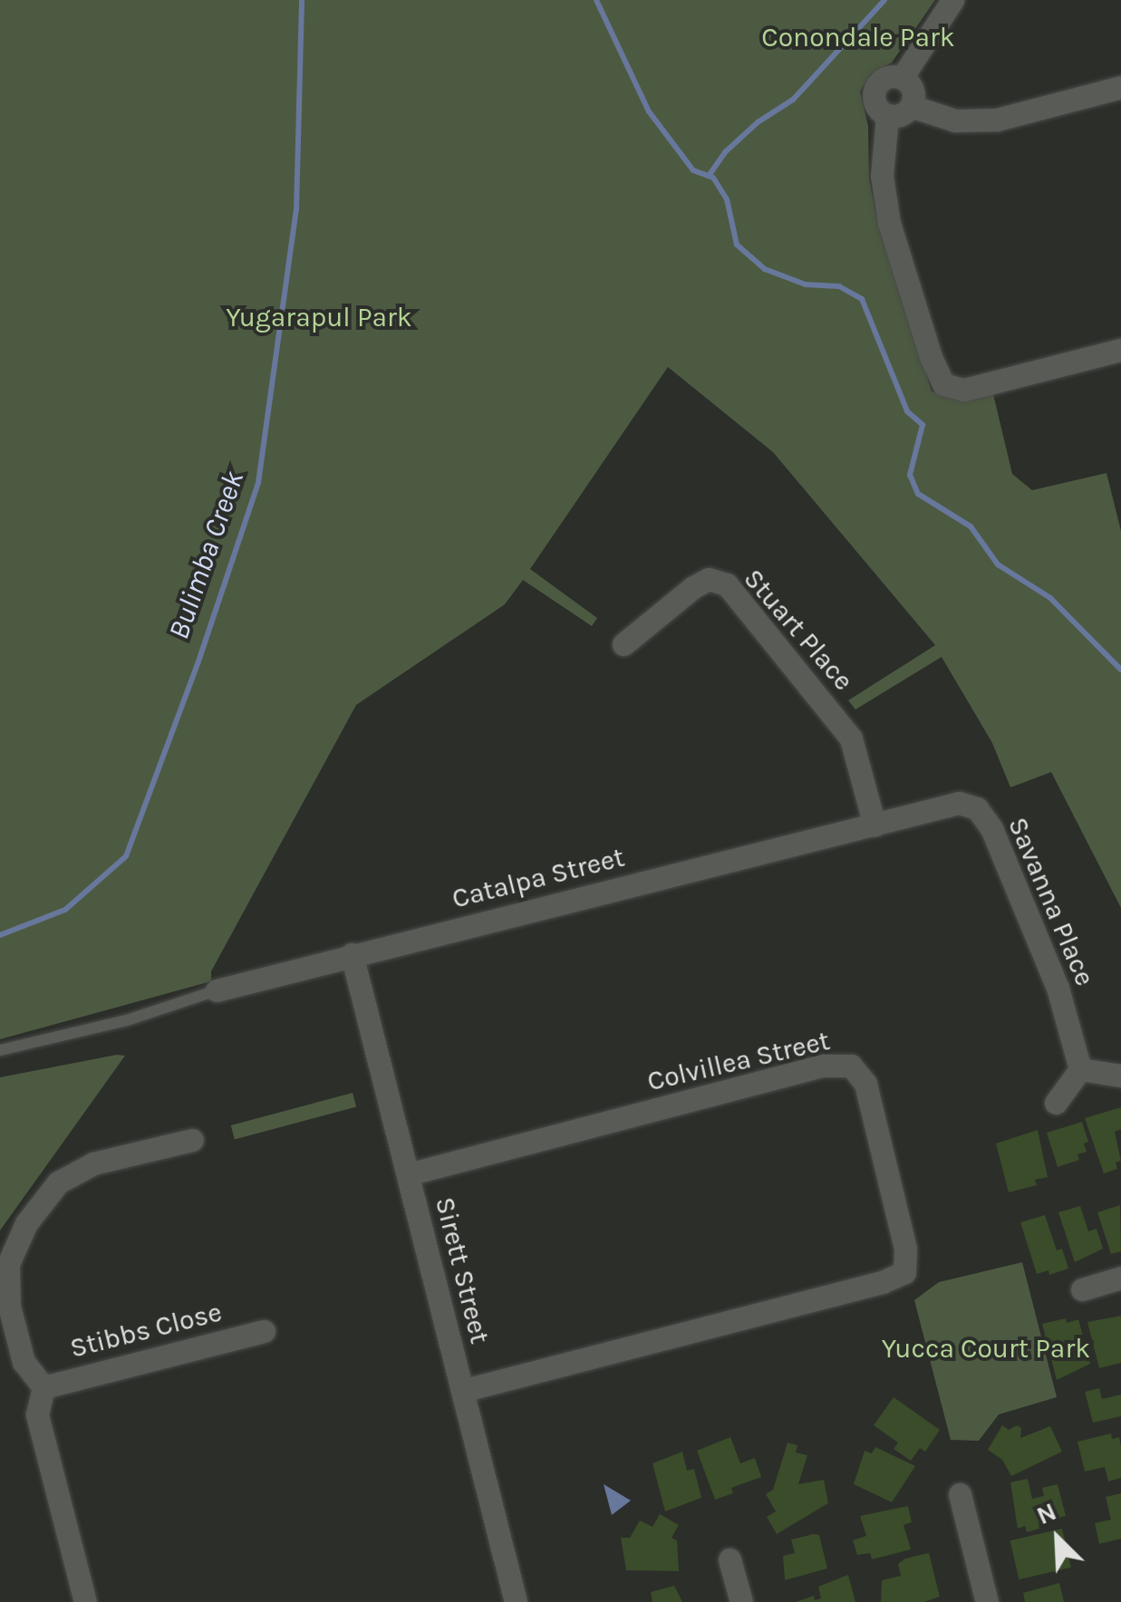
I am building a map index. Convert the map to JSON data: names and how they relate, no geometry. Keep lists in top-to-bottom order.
{
  "streets": {
    "street": [
      "Stuart Place",
      "Catalpa Street",
      "Savanna Place",
      "Colvillea Street",
      "Sirett Street",
      "Stibbs Close"
    ]
  },
  "crossings": [
    ["Stuart Place", "Catalpa Street"],
    ["Stuart Place", "Savanna Place"],
    ["Catalpa Street", "Savanna Place"],
    ["Catalpa Street", "Sirett Street"],
    ["Colvillea Street", "Sirett Street"]
  ],
  "water": ["Bulimba Creek"],
  "parks": ["Conondale Park", "Yugarapul Park", "Yucca Court Park"],
  "north": "top left"
}
